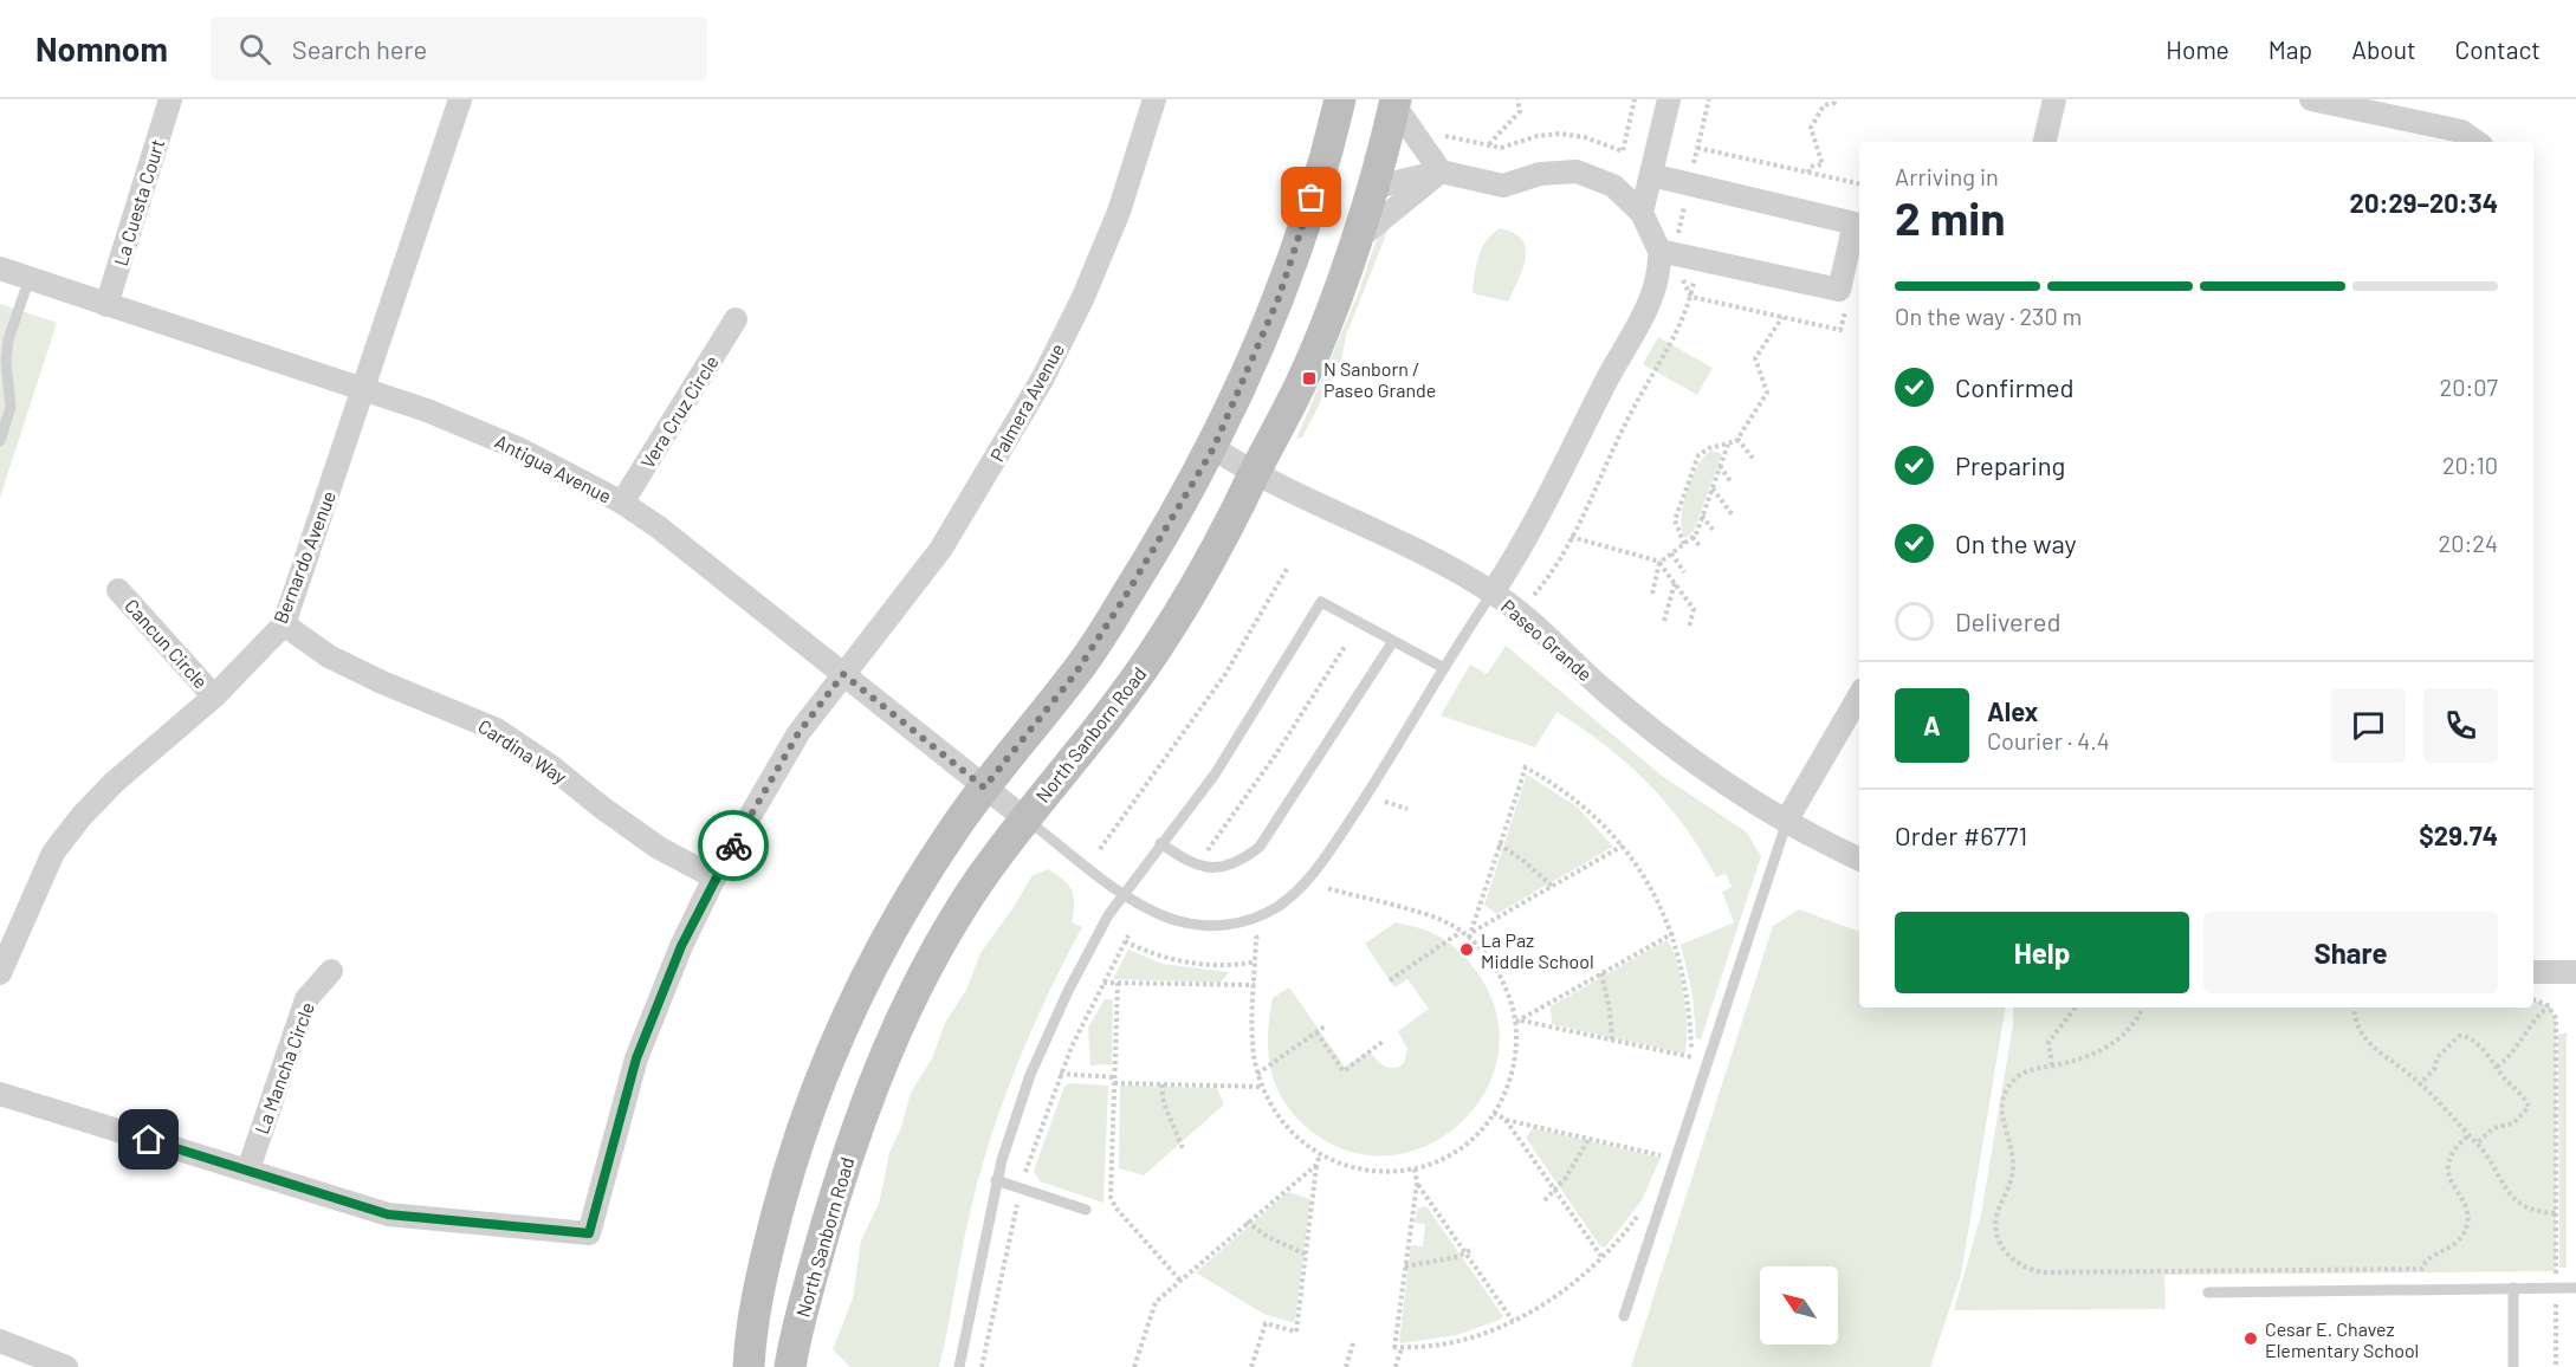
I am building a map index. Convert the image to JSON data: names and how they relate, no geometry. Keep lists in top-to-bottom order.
{
  "streets": {
    "main road": ["North Sanborn Road"],
    "street": [
      "La Cuesta Court",
      "Palmera Avenue",
      "Vera Cruz Circle",
      "Antigua Avenue",
      "Bernardo Avenue",
      "Paseo Grande",
      "Cancun Circle",
      "Cardina Way",
      "La Mancha Circle"
    ]
  },
  "crossings": [
    ["La Cuesta Court", "Antigua Avenue"],
    ["Palmera Avenue", "Antigua Avenue"],
    ["Palmera Avenue", "Cardina Way"],
    ["Palmera Avenue", "La Mancha Circle"],
    ["Vera Cruz Circle", "Antigua Avenue"],
    ["Antigua Avenue", "Bernardo Avenue"],
    ["Antigua Avenue", "North Sanborn Road"],
    ["Bernardo Avenue", "Cancun Circle"],
    ["Bernardo Avenue", "Cardina Way"],
    ["Paseo Grande", "North Sanborn Road"]
  ],
  "places": {
    "transit": ["N Sanborn / Paseo Grande"],
    "other": ["La Paz Middle School", "Cesar E. Chavez Elementary School"]
  },
  "north": "top left",
  "page": {
    "header": "Nomnom",
    "search": "Search here",
    "nav": [
      "Home",
      "Map",
      "About",
      "Contact"
    ],
    "heading": ["2 min", "Arriving in", "20:29–20:34"],
    "panel": [
      "Alex",
      "Courier · 4.4",
      "Order #6771",
      "$29.74"
    ],
    "bar": "On the way · 230 m",
    "list": [
      ["Confirmed", "20:07"],
      ["Preparing", "20:10"],
      ["On the way", "20:24"],
      "Delivered"
    ],
    "round": "A",
    "buttons": ["Help", "Share"]
  }
}
